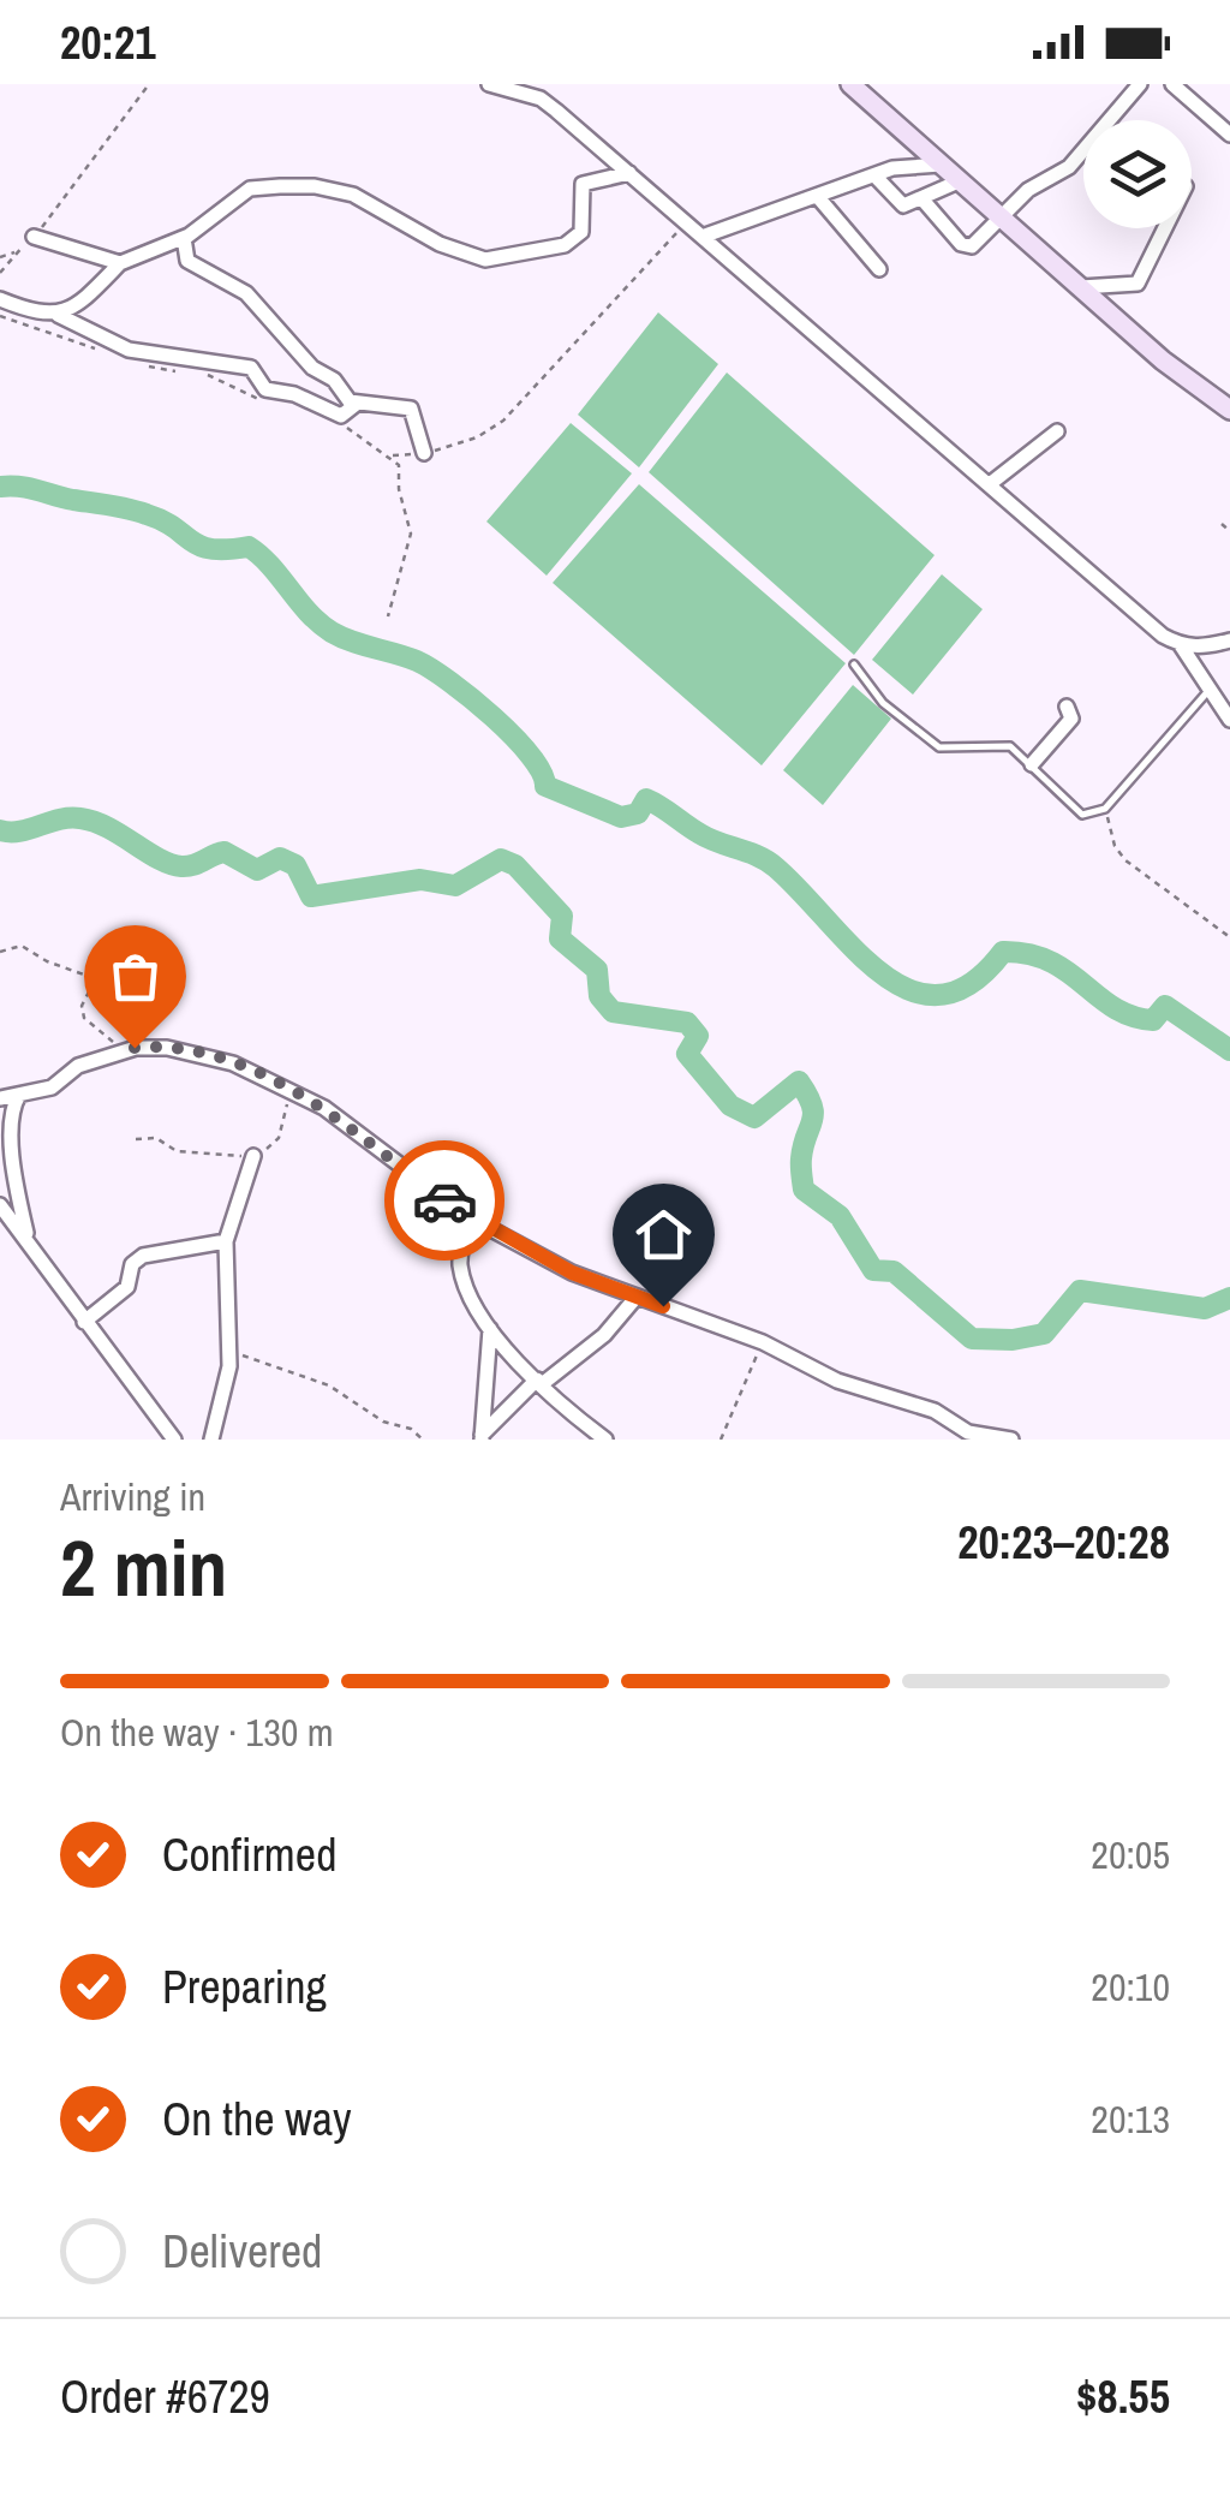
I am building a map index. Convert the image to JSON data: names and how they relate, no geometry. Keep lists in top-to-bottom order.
{
  "page": {
    "status": "20:21",
    "heading": ["2 min", "Arriving in", "20:23–20:28"],
    "panel": ["Order #6729", "$8.55"],
    "bar": "On the way · 130 m",
    "list": [
      ["Confirmed", "20:05"],
      ["Preparing", "20:10"],
      ["On the way", "20:13"],
      "Delivered"
    ]
  }
}
